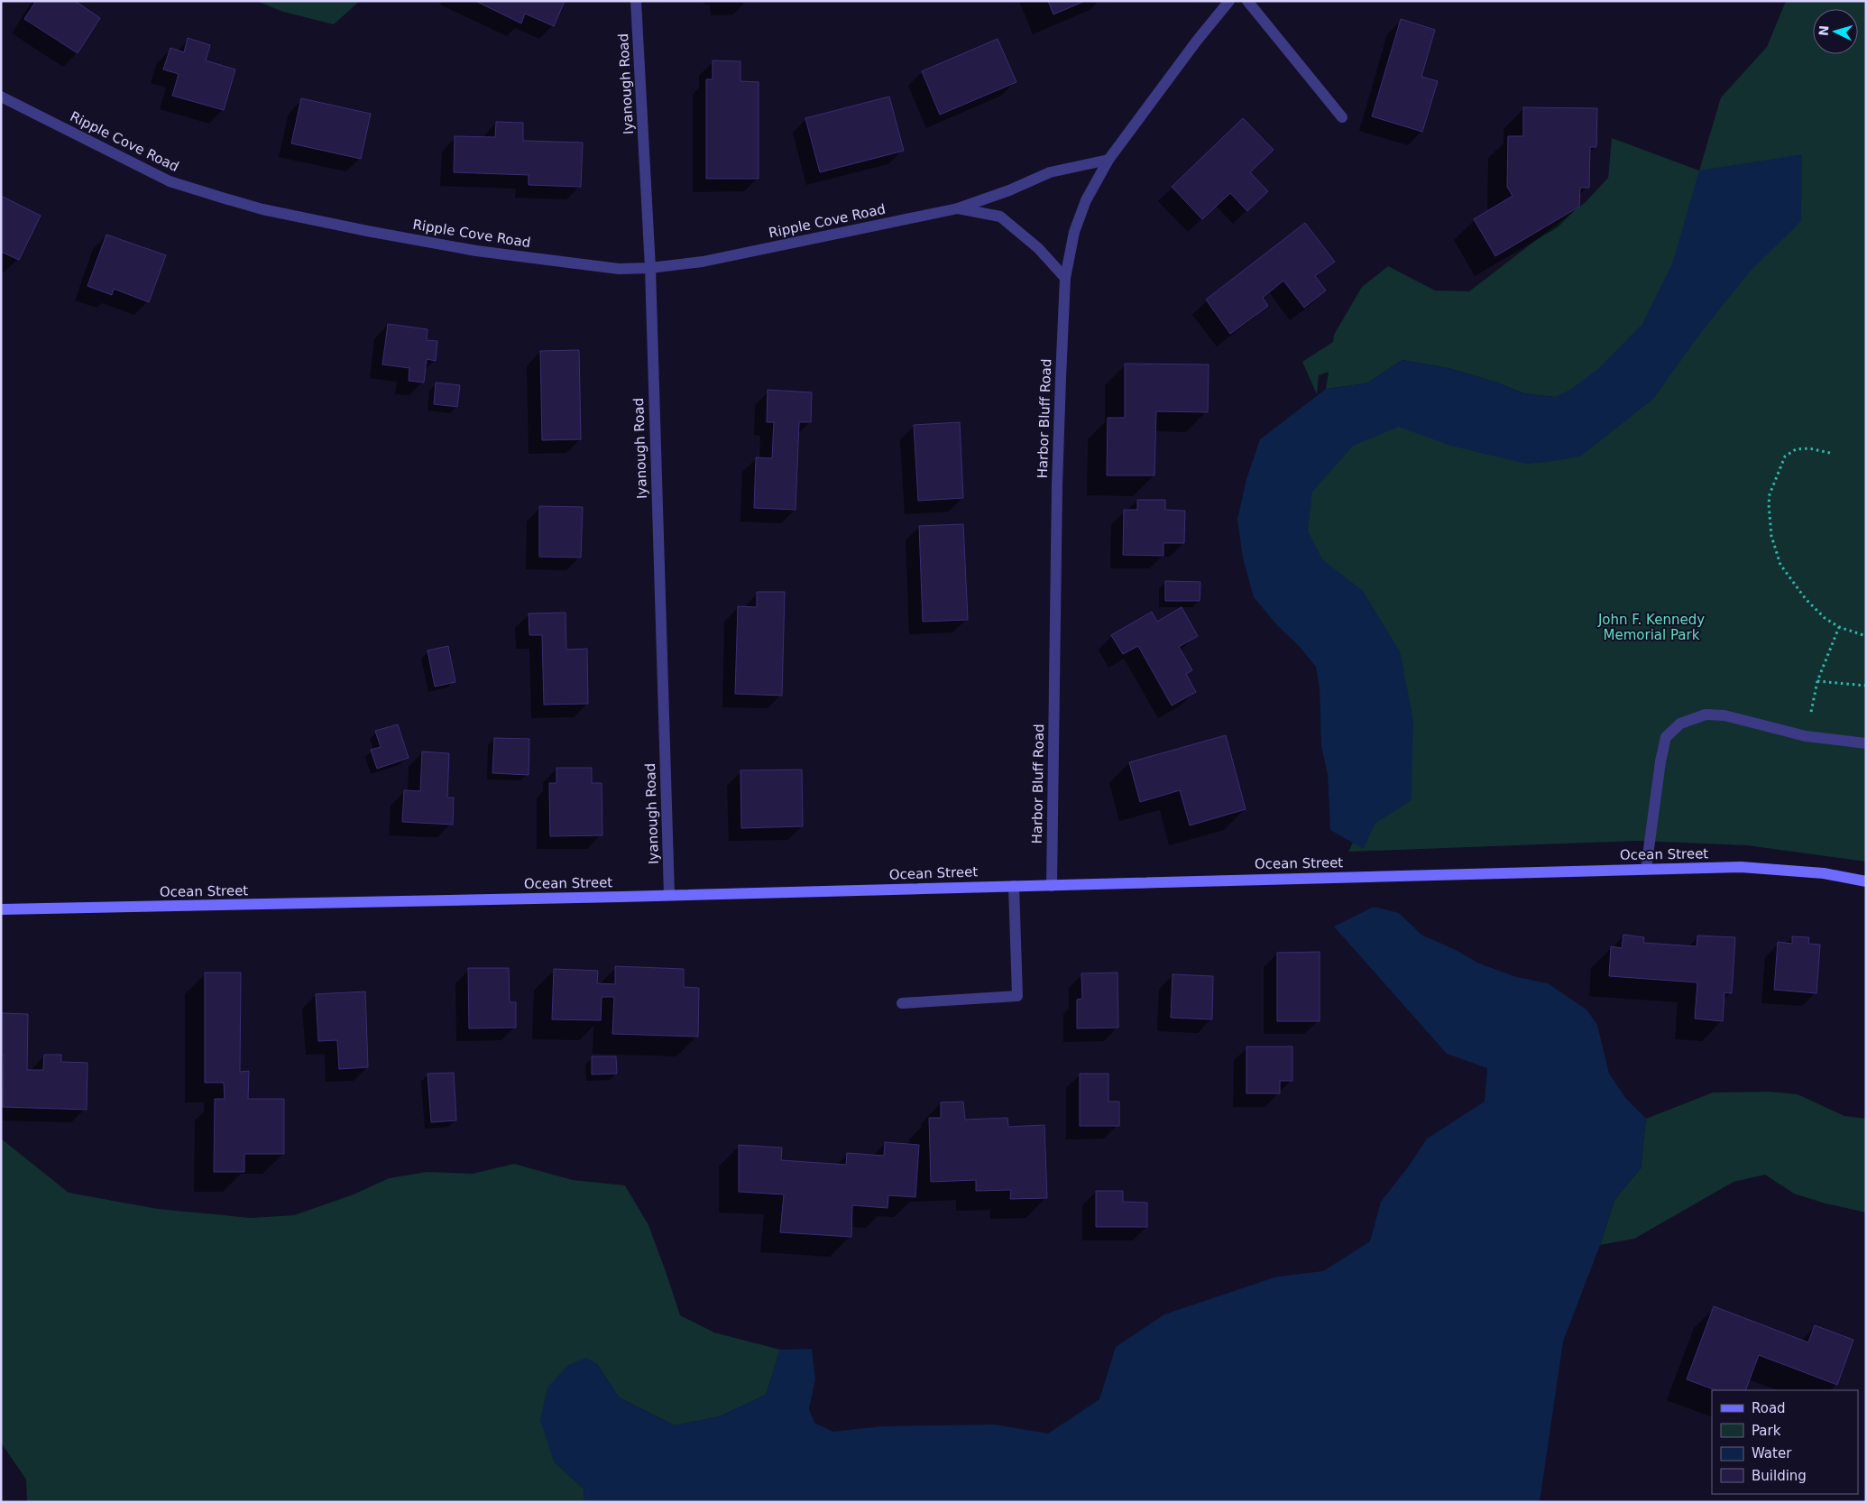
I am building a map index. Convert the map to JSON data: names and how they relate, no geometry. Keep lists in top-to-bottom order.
{
  "streets": {
    "main road": ["Ocean Street"],
    "street": ["Iyanough Road", "Ripple Cove Road", "Harbor Bluff Road"]
  },
  "crossings": [
    ["Iyanough Road", "Ripple Cove Road"],
    ["Iyanough Road", "Ocean Street"],
    ["Ripple Cove Road", "Harbor Bluff Road"],
    ["Harbor Bluff Road", "Ocean Street"]
  ],
  "parks": ["John F. Kennedy Memorial Park"],
  "legend": [
    "Road",
    "Park",
    "Water",
    "Building"
  ],
  "north": "left"
}
